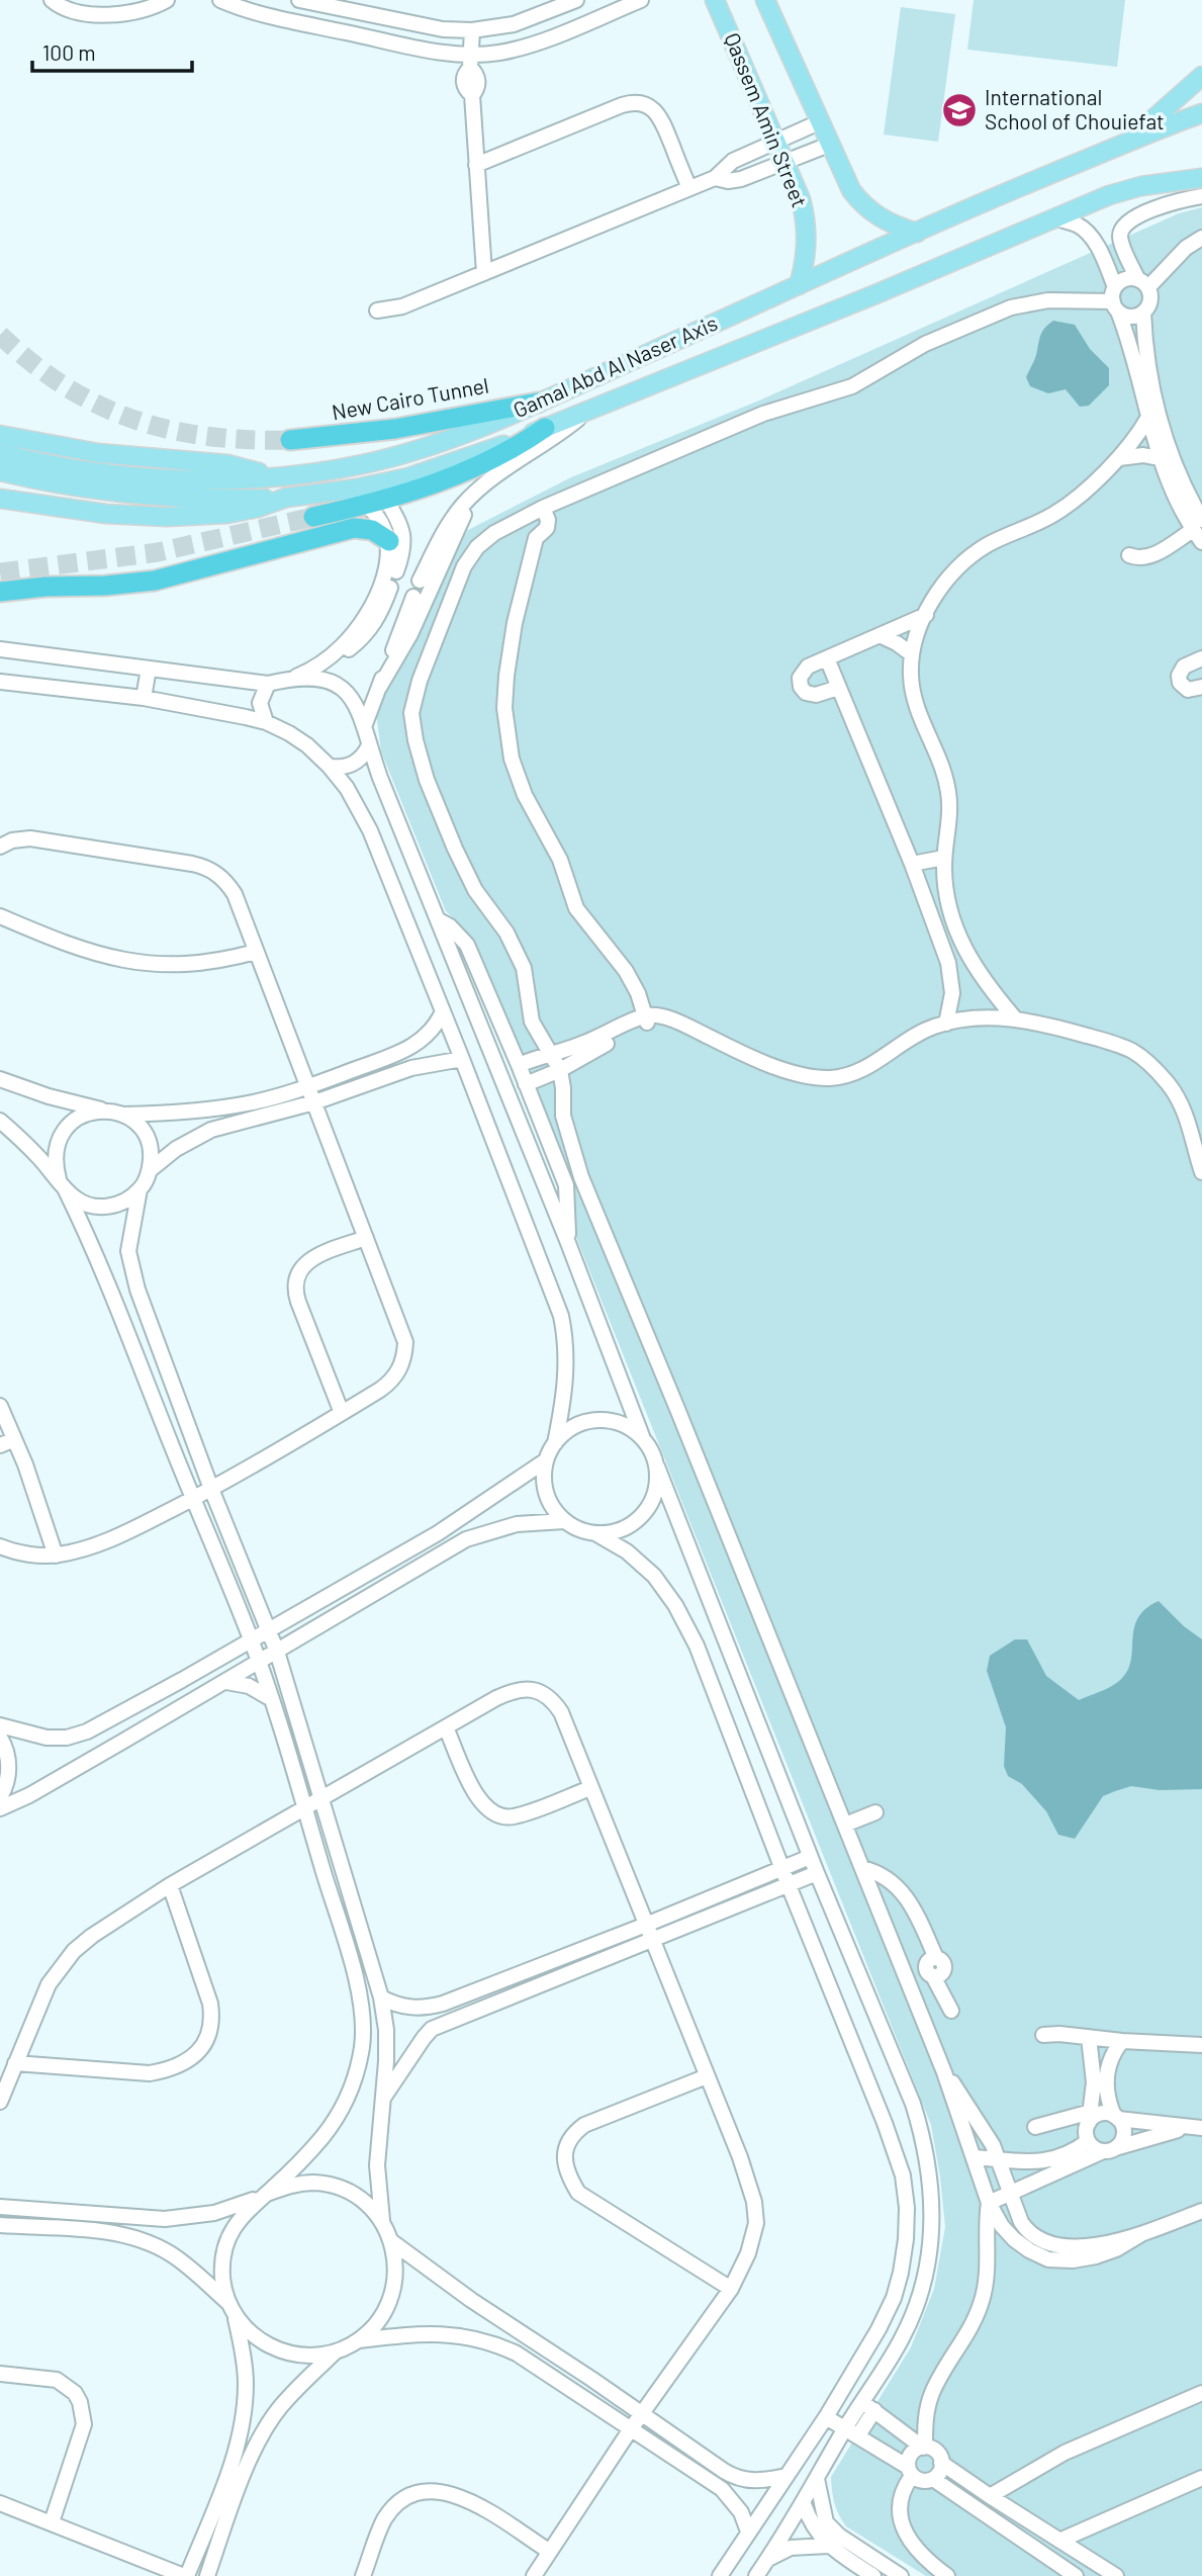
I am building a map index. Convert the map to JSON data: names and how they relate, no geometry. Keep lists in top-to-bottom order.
{
  "streets": {
    "highway": ["New Cairo Tunnel"],
    "main road": ["Qassem Amin Street", "Gamal Abd Al Naser Axis"]
  },
  "crossings": [
    ["Qassem Amin Street", "Gamal Abd Al Naser Axis"],
    ["Gamal Abd Al Naser Axis", "New Cairo Tunnel"]
  ],
  "places": {
    "school or university": ["International School of Chouiefat"]
  },
  "scale_bar": "100 m"
}
